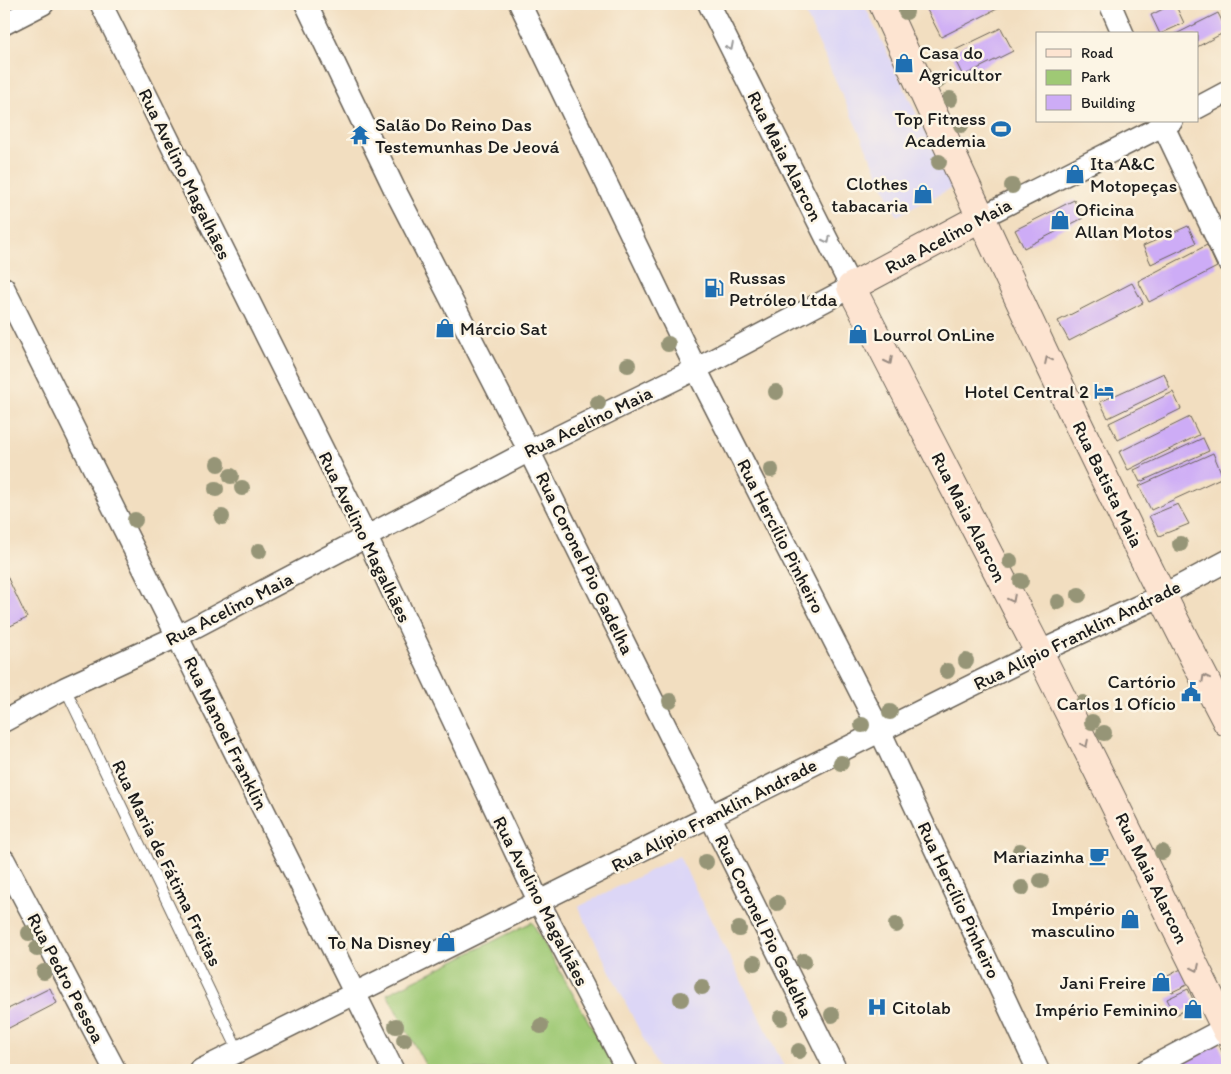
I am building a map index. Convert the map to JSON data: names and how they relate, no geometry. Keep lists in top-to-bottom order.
{
  "streets": {
    "main road": ["Rua Maia Alarcon", "Rua Acelino Maia", "Rua Batista Maia"],
    "street": [
      "Rua Avelino Magalhães",
      "Rua Hercílio Pinheiro",
      "Rua Coronel Pio Gadelha",
      "Rua Alípio Franklin Andrade",
      "Rua Manoel Franklin",
      "Rua Pedro Pessoa"
    ],
    "lane": ["Rua Maria de Fátima Freitas"]
  },
  "crossings": [
    ["Rua Maia Alarcon", "Rua Acelino Maia"],
    ["Rua Maia Alarcon", "Rua Alípio Franklin Andrade"],
    ["Rua Avelino Magalhães", "Rua Acelino Maia"],
    ["Rua Avelino Magalhães", "Rua Alípio Franklin Andrade"],
    ["Rua Acelino Maia", "Rua Batista Maia"],
    ["Rua Acelino Maia", "Rua Hercílio Pinheiro"],
    ["Rua Acelino Maia", "Rua Coronel Pio Gadelha"],
    ["Rua Acelino Maia", "Rua Manoel Franklin"],
    ["Rua Acelino Maia", "Rua Maria de Fátima Freitas"],
    ["Rua Batista Maia", "Rua Alípio Franklin Andrade"],
    ["Rua Hercílio Pinheiro", "Rua Alípio Franklin Andrade"],
    ["Rua Coronel Pio Gadelha", "Rua Alípio Franklin Andrade"],
    ["Rua Alípio Franklin Andrade", "Rua Manoel Franklin"],
    ["Rua Alípio Franklin Andrade", "Rua Maria de Fátima Freitas"]
  ],
  "one_way": ["Rua Maia Alarcon", "Rua Batista Maia"],
  "places": {
    "shop": [
      "Casa do Agricultor",
      "Ita A&C Motopeças",
      "Clothes tabacaria",
      "Oficina Allan Motos",
      "Márcio Sat",
      "Lourrol OnLine",
      "Império masculino",
      "To Na Disney",
      "Jani Freire",
      "Império Feminino"
    ],
    "sports": ["Top Fitness Academia"],
    "temple": ["Salão Do Reino Das Testemunhas De Jeová"],
    "fuel station": ["Russas Petróleo Ltda"],
    "hotel": ["Hotel Central 2"],
    "public building": ["Cartório Carlos 1 Ofício"],
    "cafe": ["Mariazinha"],
    "hospital": ["Citolab"]
  },
  "legend": ["Road", "Park", "Building"]
}
